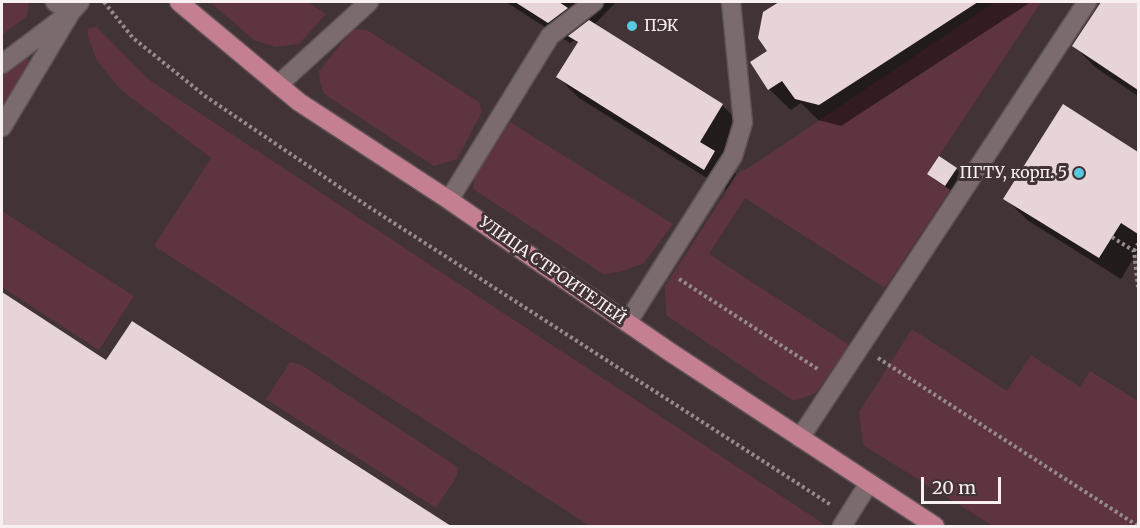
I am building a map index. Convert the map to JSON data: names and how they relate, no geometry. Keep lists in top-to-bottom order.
{
  "streets": {
    "main road": ["УЛИЦА СТРОИТЕЛЕЙ"]
  },
  "places": ["ПЭК", "ПГТУ, корп. 5"],
  "scale_bar": "20 m"
}
